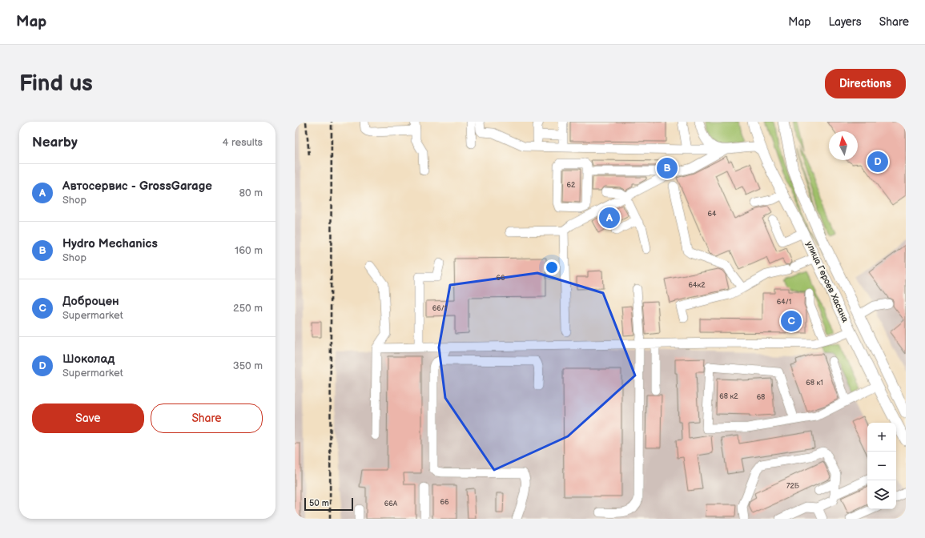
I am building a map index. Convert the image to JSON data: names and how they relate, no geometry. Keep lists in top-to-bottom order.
{
  "streets": {
    "main road": ["улица Героев Хасана"]
  },
  "house_numbers": [
    "62",
    "64",
    "66",
    "64к2",
    "64/1",
    "66/1",
    "68 к1",
    "68 к2",
    "68",
    "72Б",
    "66",
    "66А"
  ],
  "scale_bar": "50 m",
  "north": "top",
  "page": {
    "header": "Map",
    "nav": ["Map", "Layers", "Share"],
    "buttons": [
      "Directions",
      ["Save", "Share"]
    ],
    "title": "Find us",
    "heading": ["Nearby", "4 results"],
    "pins": [
      "D",
      "B",
      "A",
      "C"
    ],
    "list": [
      {
        "mark": "A",
        "name": "Автосервис - GrossGarage",
        "note": "Shop",
        "value": "80 m"
      },
      {
        "mark": "B",
        "name": "Hydro Mechanics",
        "note": "Shop",
        "value": "160 m"
      },
      {
        "mark": "C",
        "name": "Доброцен",
        "note": "Supermarket",
        "value": "250 m"
      },
      {
        "mark": "D",
        "name": "Шоколад",
        "note": "Supermarket",
        "value": "350 m"
      }
    ],
    "map_buttons": ["+", "−"],
    "scale": "50 m"
  }
}
